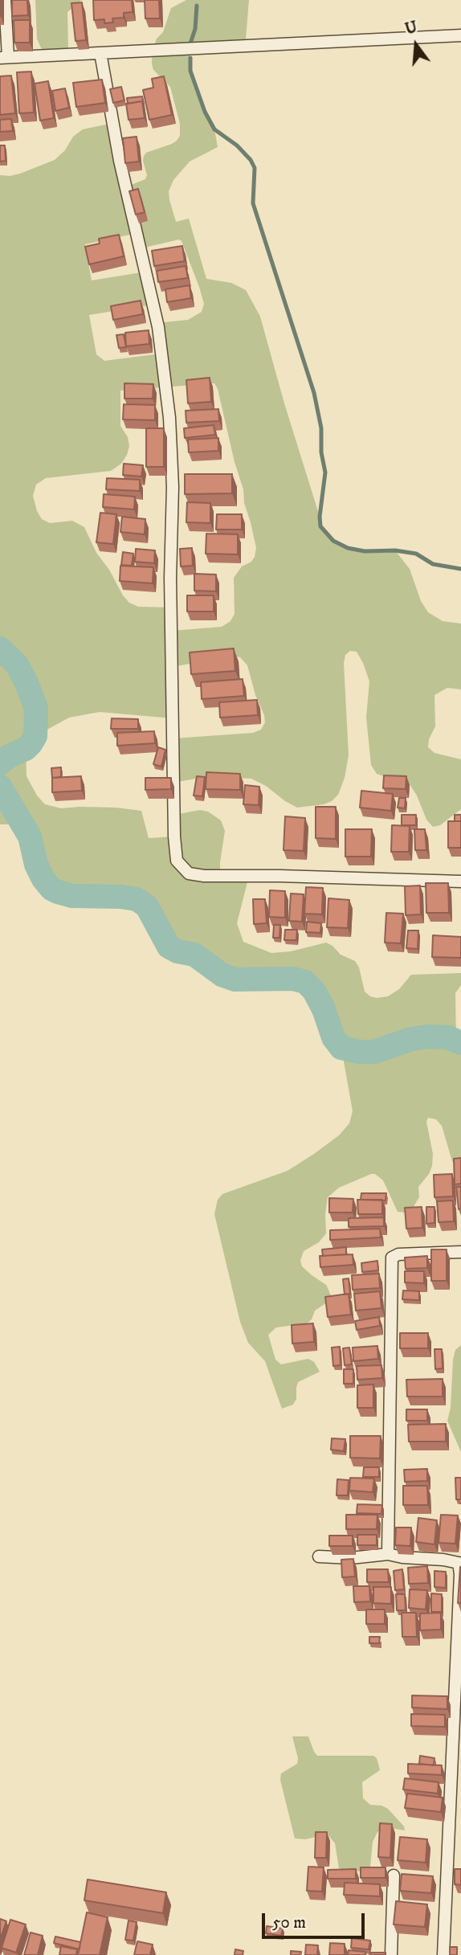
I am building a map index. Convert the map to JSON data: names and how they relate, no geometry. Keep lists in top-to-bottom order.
{
  "scale_bar": "50 m",
  "north": "top"
}
